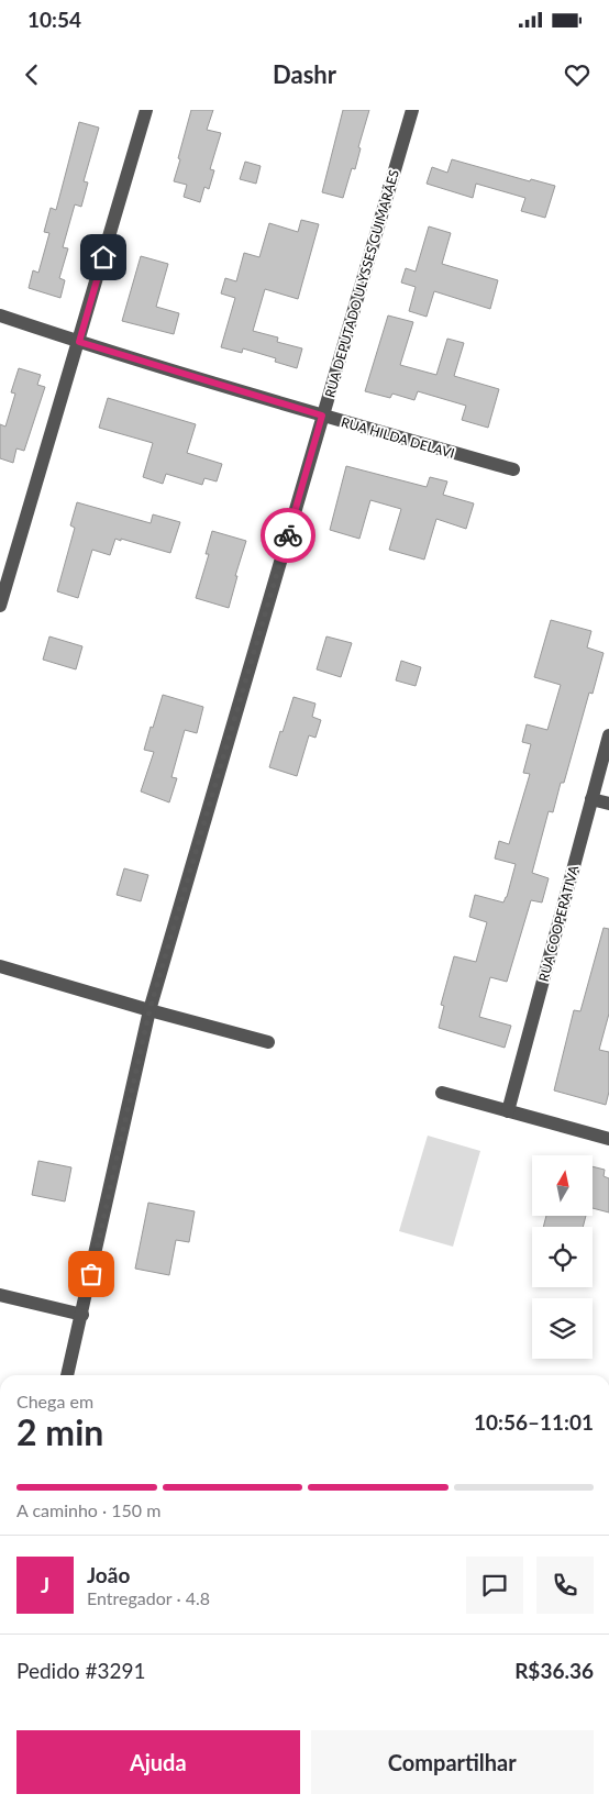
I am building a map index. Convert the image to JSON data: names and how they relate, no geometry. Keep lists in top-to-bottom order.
{
  "streets": {
    "street": ["RUA DEPUTADO ULYSSES GUIMARÃES", "RUA HILDA DELAVI", "RUA COOPERATIVA"]
  },
  "crossings": [
    ["RUA DEPUTADO ULYSSES GUIMARÃES", "RUA HILDA DELAVI"]
  ],
  "north": "top",
  "page": {
    "status": "10:54",
    "header": "Dashr",
    "heading": ["2 min", "Chega em", "10:56–11:01"],
    "panel": [
      "João",
      "Entregador · 4.8",
      "Pedido #3291",
      "R$36.36"
    ],
    "bar": "A caminho · 150 m",
    "round": "J",
    "buttons": ["Ajuda", "Compartilhar"]
  }
}
